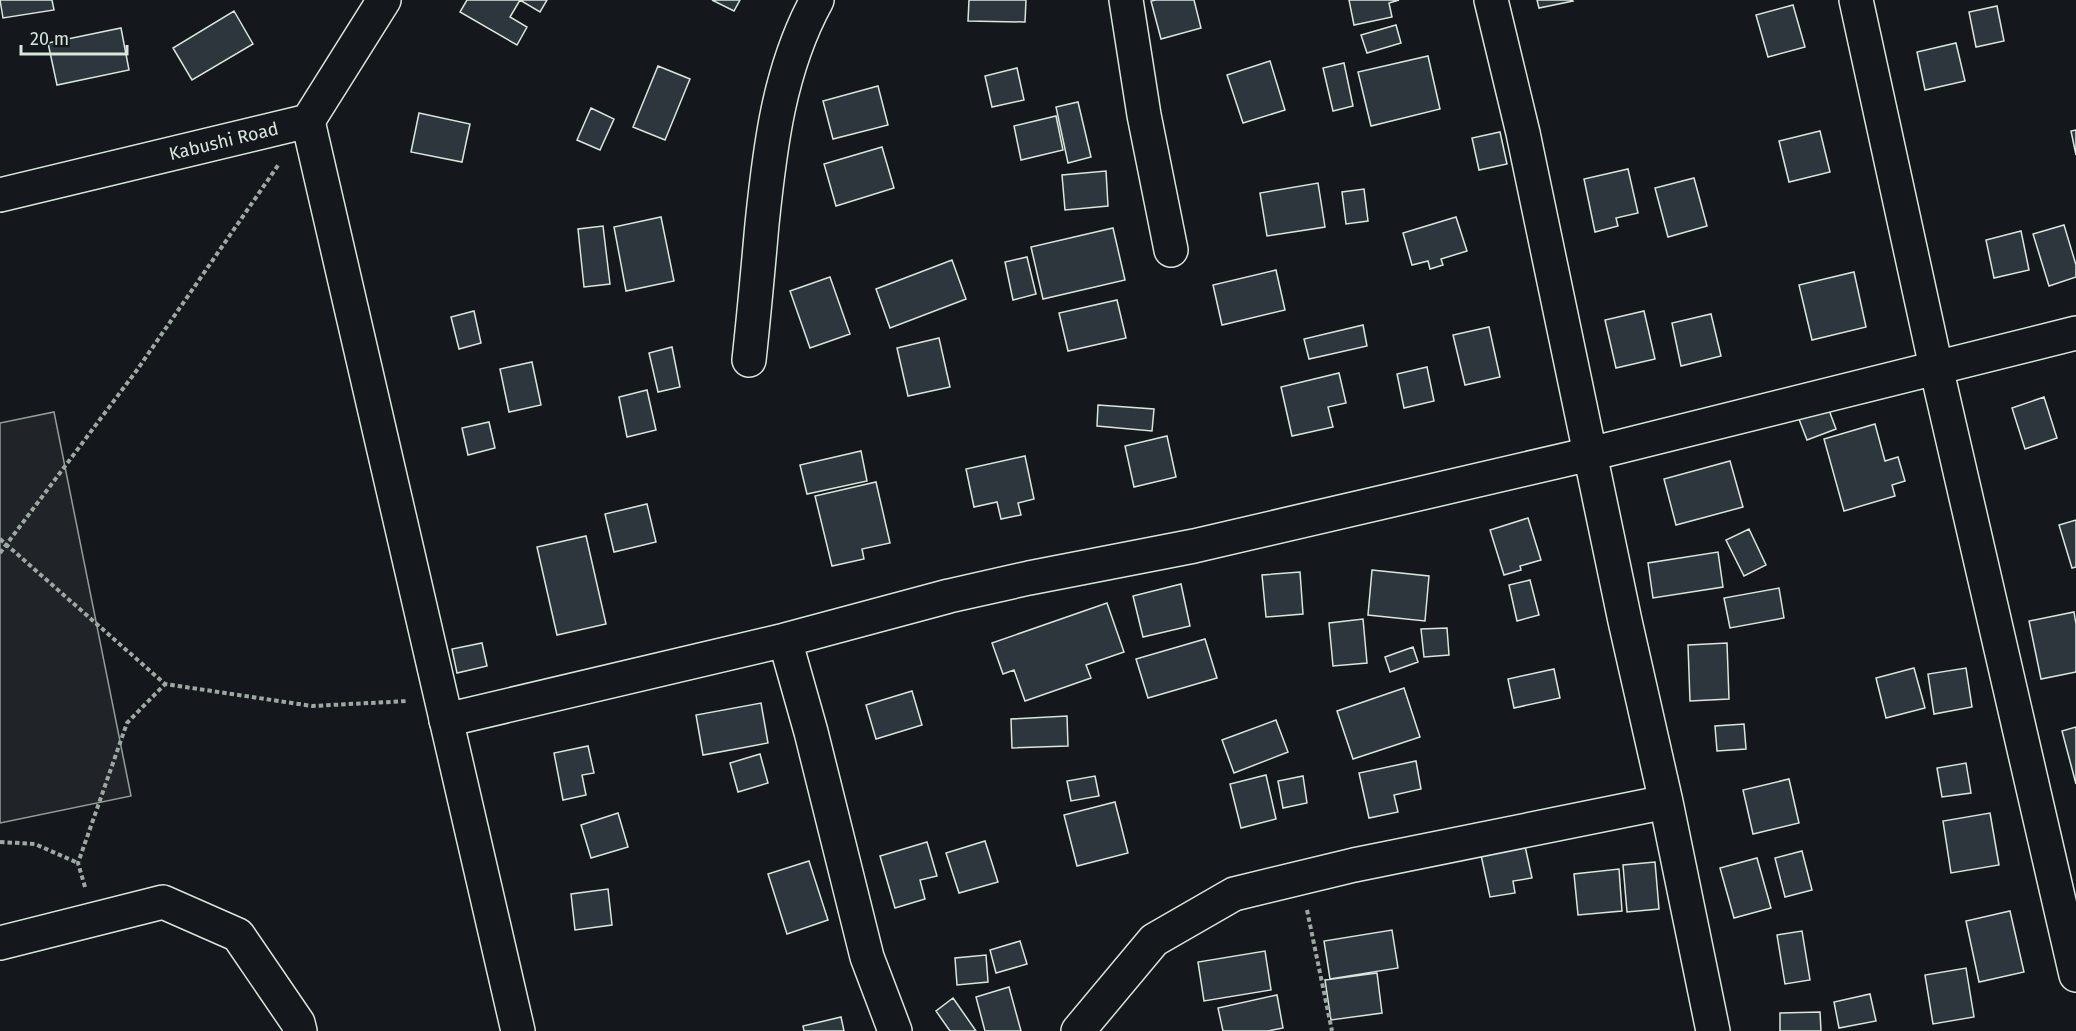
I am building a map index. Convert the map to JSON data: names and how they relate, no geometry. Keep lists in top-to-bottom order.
{
  "streets": {
    "street": ["Kabushi Road"]
  },
  "scale_bar": "20 m"
}
